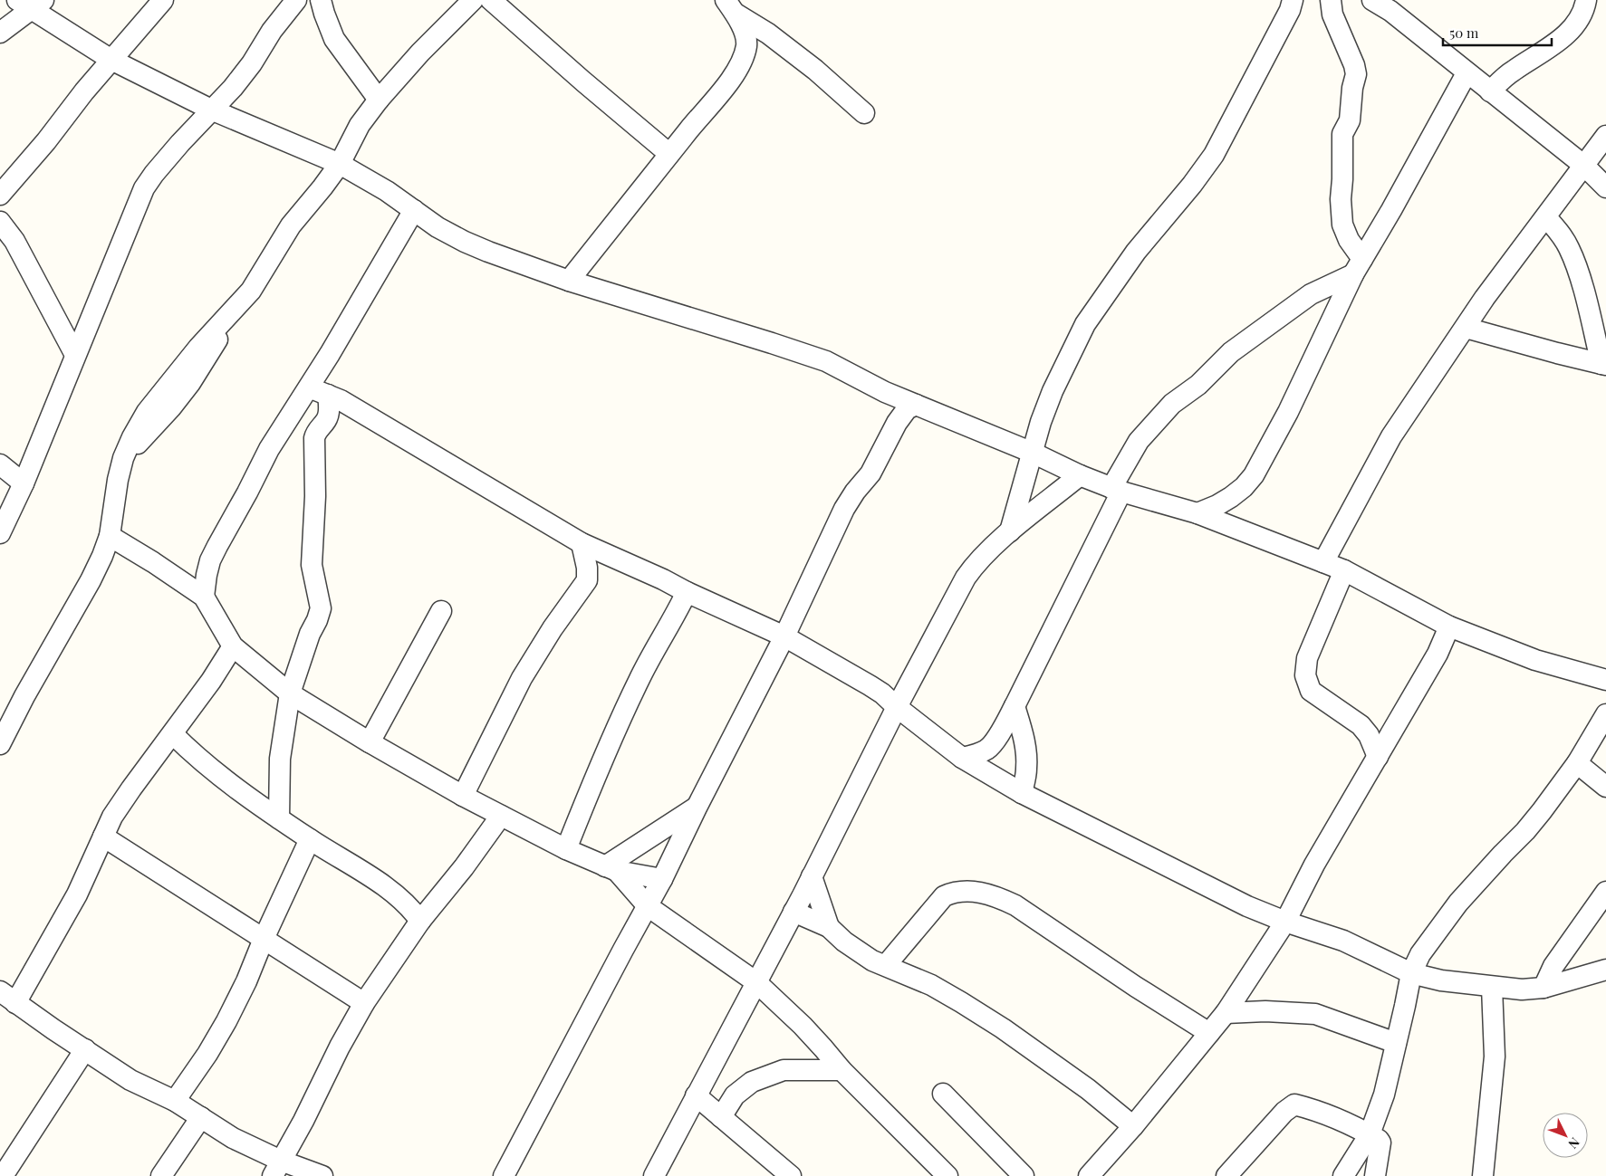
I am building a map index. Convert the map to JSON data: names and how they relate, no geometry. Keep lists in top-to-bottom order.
{
  "scale_bar": "50 m",
  "north": "bottom right"
}
